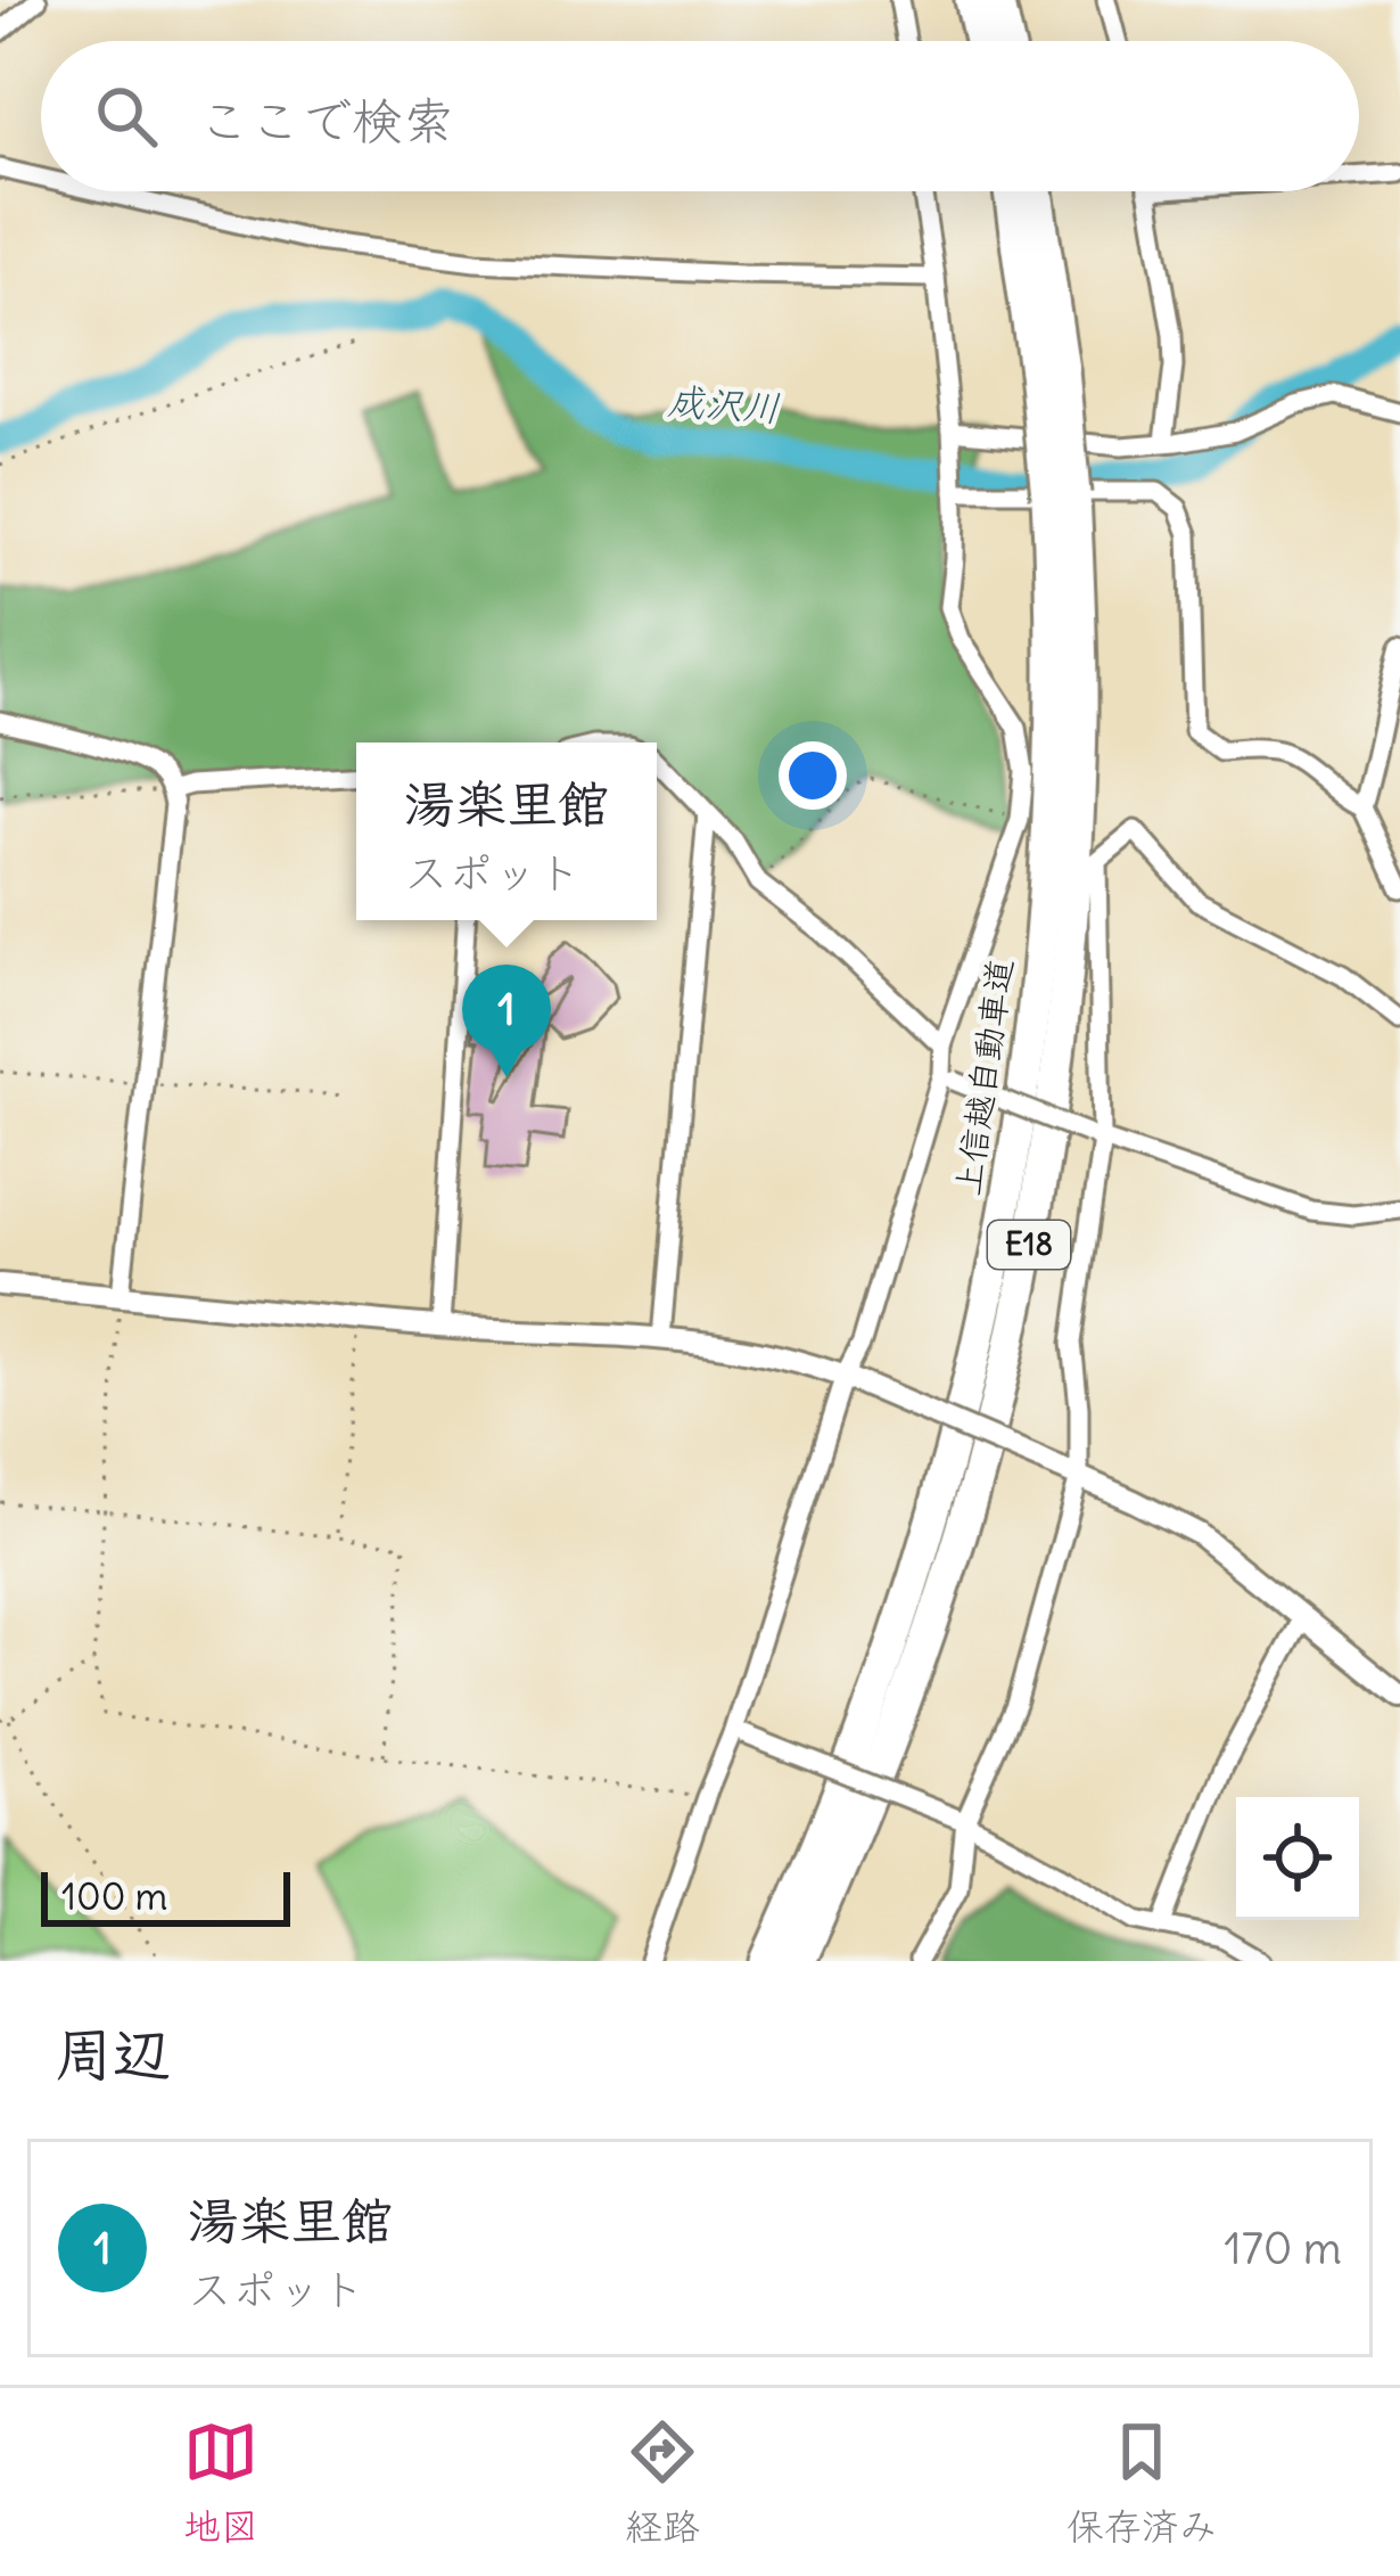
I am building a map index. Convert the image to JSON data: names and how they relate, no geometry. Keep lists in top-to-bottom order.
{
  "streets": {
    "highway": ["上信越自動車道", "E18"]
  },
  "water": ["成沢川"],
  "scale_bar": "100 m",
  "page": {
    "search": "ここで検索",
    "popup": ["湯楽里館", "スポット"],
    "pins": "1",
    "scale": "100 m",
    "heading": "周辺",
    "list": [
      {
        "mark": "1",
        "name": "湯楽里館",
        "note": "スポット",
        "value": "170 m"
      }
    ],
    "nav": ["地図", "経路", "保存済み"]
  }
}
